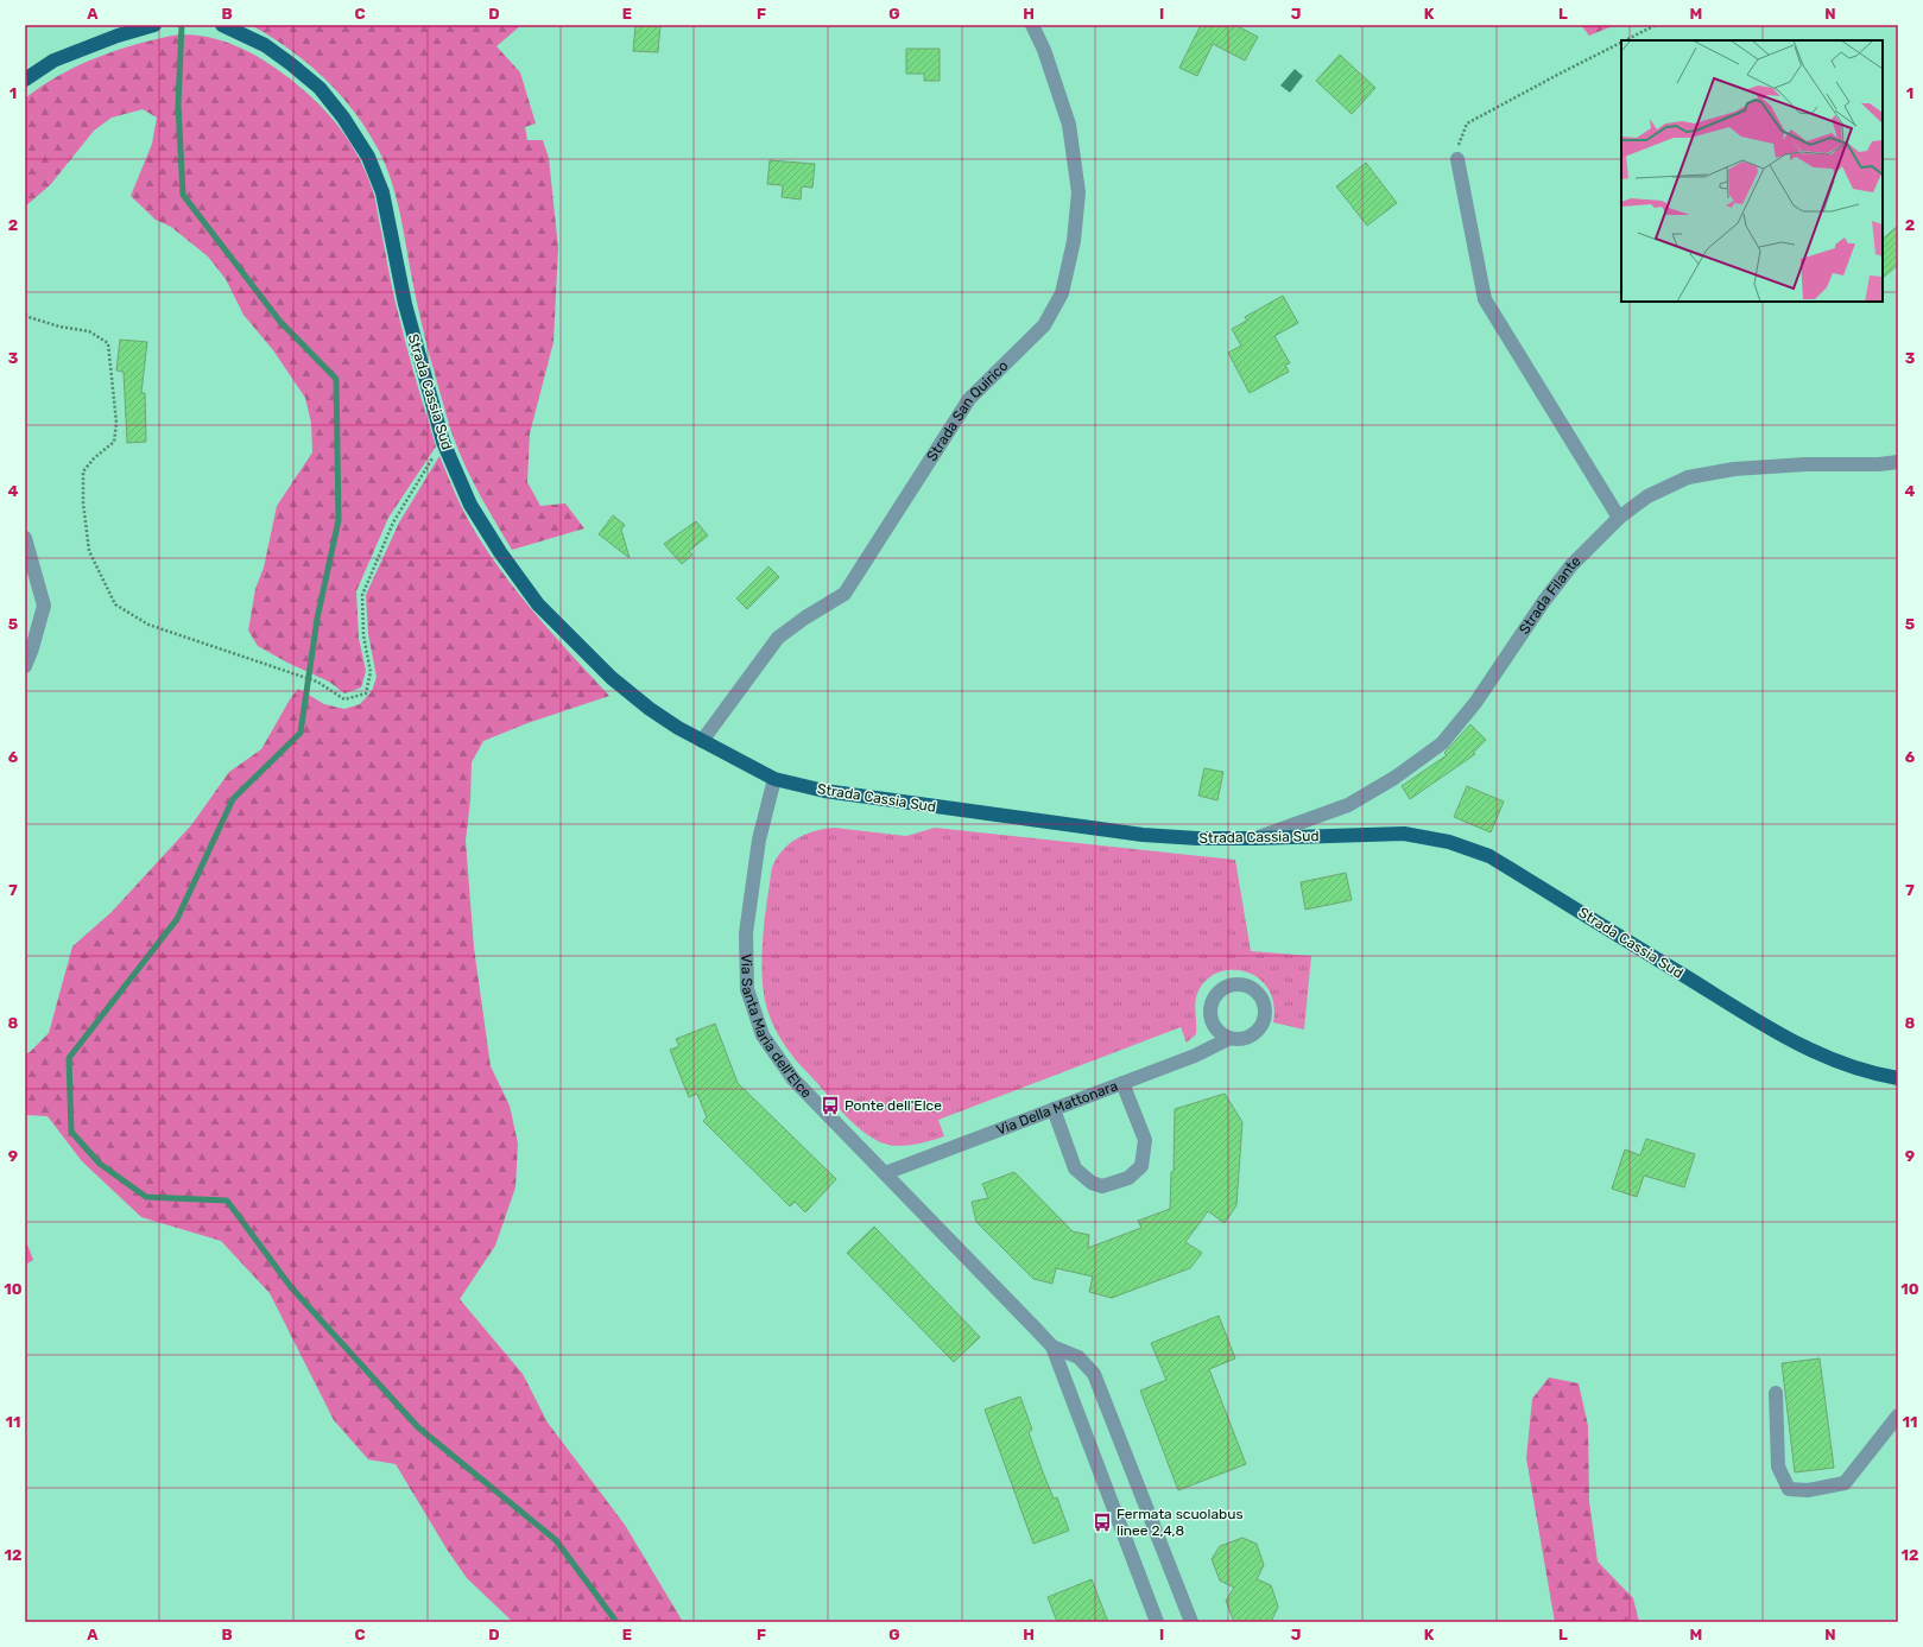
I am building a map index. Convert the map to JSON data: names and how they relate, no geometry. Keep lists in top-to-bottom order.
{
  "streets": {
    "main road": ["Strada Cassia Sud"],
    "street": [
      "Strada San Quirico",
      "Strada Filante",
      "Via Santa Maria dell'Elce",
      "Via Della Mattonara"
    ]
  },
  "crossings": [
    ["Strada Cassia Sud", "Strada San Quirico"],
    ["Strada Cassia Sud", "Strada Filante"],
    ["Strada Cassia Sud", "Via Santa Maria dell'Elce"],
    ["Via Santa Maria dell'Elce", "Via Della Mattonara"]
  ],
  "places": {
    "bus stop": ["Ponte dell'Elce", "Fermata scuolabus linee 2,4,8"]
  },
  "grid": {
    "columns": [
      "A",
      "B",
      "C",
      "D",
      "E",
      "F",
      "G",
      "H",
      "I",
      "J",
      "K",
      "L",
      "M",
      "N"
    ],
    "rows": [
      "1",
      "2",
      "3",
      "4",
      "5",
      "6",
      "7",
      "8",
      "9",
      "10",
      "11",
      "12"
    ]
  }
}
